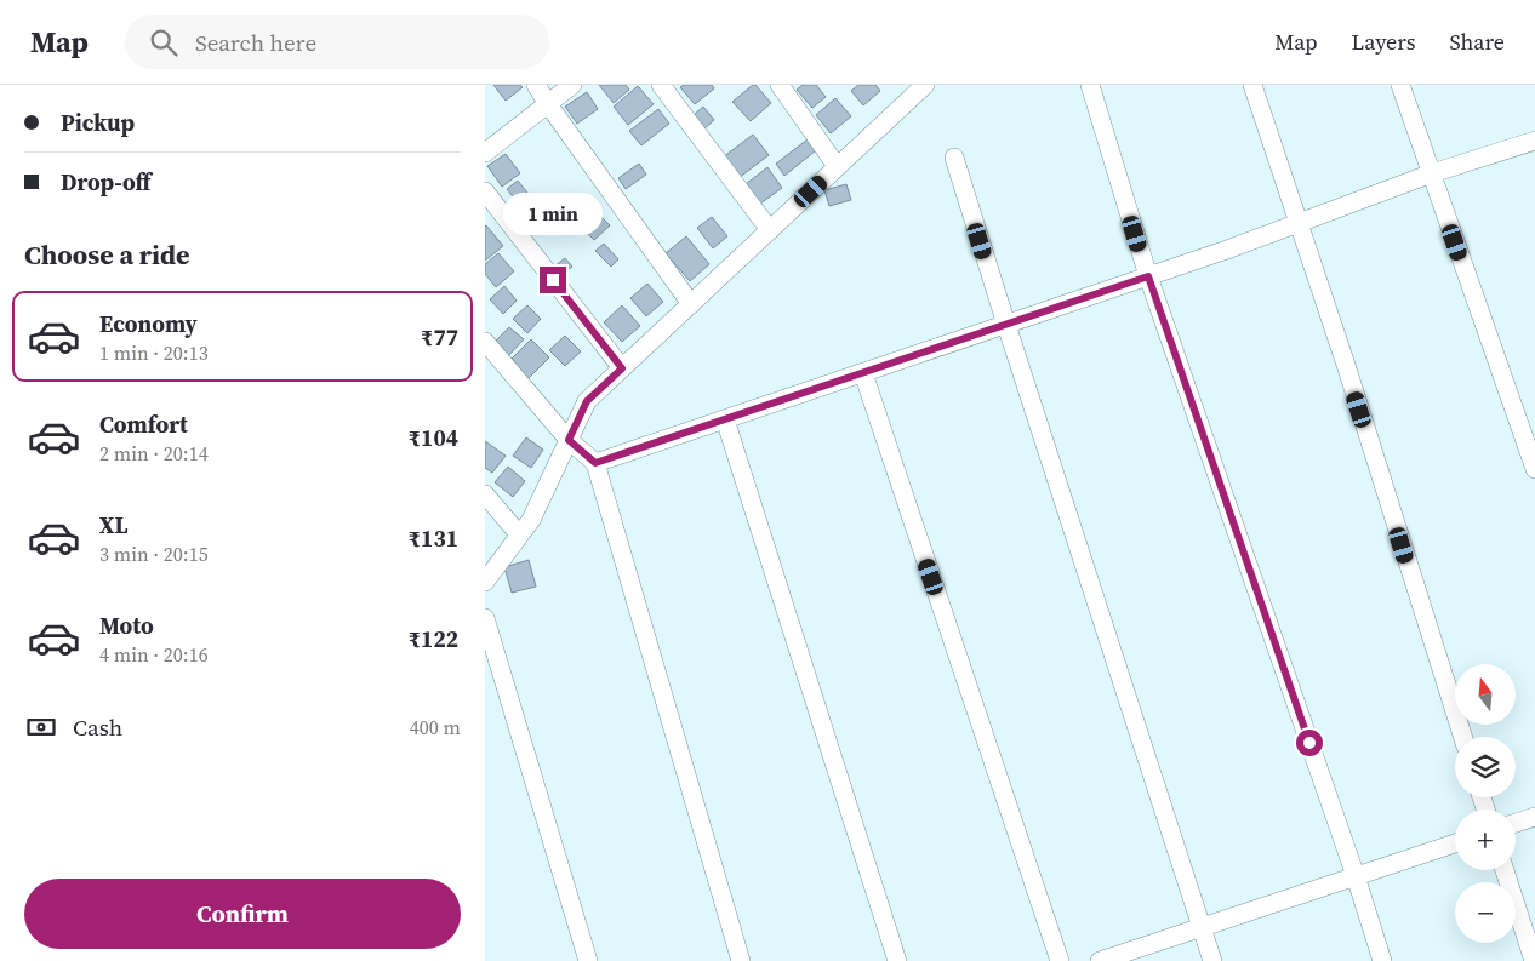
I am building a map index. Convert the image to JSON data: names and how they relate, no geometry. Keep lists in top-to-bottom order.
{
  "north": "top",
  "page": {
    "header": "Map",
    "search": "Search here",
    "nav": ["Map", "Layers", "Share"],
    "banner": ["Pickup", "Drop-off"],
    "bubble": "1 min",
    "heading": "Choose a ride",
    "list": [
      {
        "name": "Economy",
        "note": "1 min · 20:13",
        "value": "₹77"
      },
      {
        "name": "Comfort",
        "note": "2 min · 20:14",
        "value": "₹104"
      },
      {
        "name": "XL",
        "note": "3 min · 20:15",
        "value": "₹131"
      },
      {
        "name": "Moto",
        "note": "4 min · 20:16",
        "value": "₹122"
      }
    ],
    "map_buttons": ["+", "−"],
    "pay": ["Cash", "400 m"],
    "buttons": "Confirm"
  }
}
